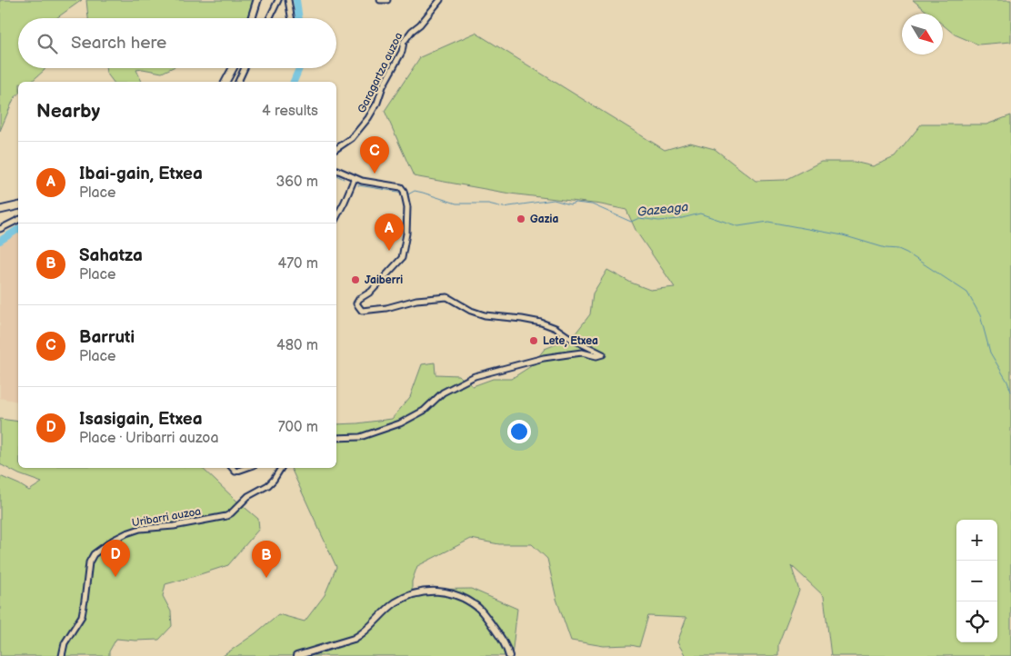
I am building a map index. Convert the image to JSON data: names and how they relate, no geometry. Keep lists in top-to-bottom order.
{
  "streets": {
    "street": ["Garagartza auzoa", "Uribarri auzoa"]
  },
  "water": ["Gazeaga"],
  "places": ["Gazia", "Jaiberri", "Lete, Etxea"],
  "north": "bottom right",
  "page": {
    "search": "Search here",
    "heading": ["Nearby", "4 results"],
    "pins": [
      "C",
      "A",
      "D",
      "B"
    ],
    "list": [
      {
        "mark": "A",
        "name": "Ibai-gain, Etxea",
        "note": "Place",
        "value": "360 m"
      },
      {
        "mark": "B",
        "name": "Sahatza",
        "note": "Place",
        "value": "470 m"
      },
      {
        "mark": "C",
        "name": "Barruti",
        "note": "Place",
        "value": "480 m"
      },
      {
        "mark": "D",
        "name": "Isasigain, Etxea",
        "note": "Place · Uribarri auzoa",
        "value": "700 m"
      }
    ],
    "map_buttons": ["+", "−"]
  }
}
